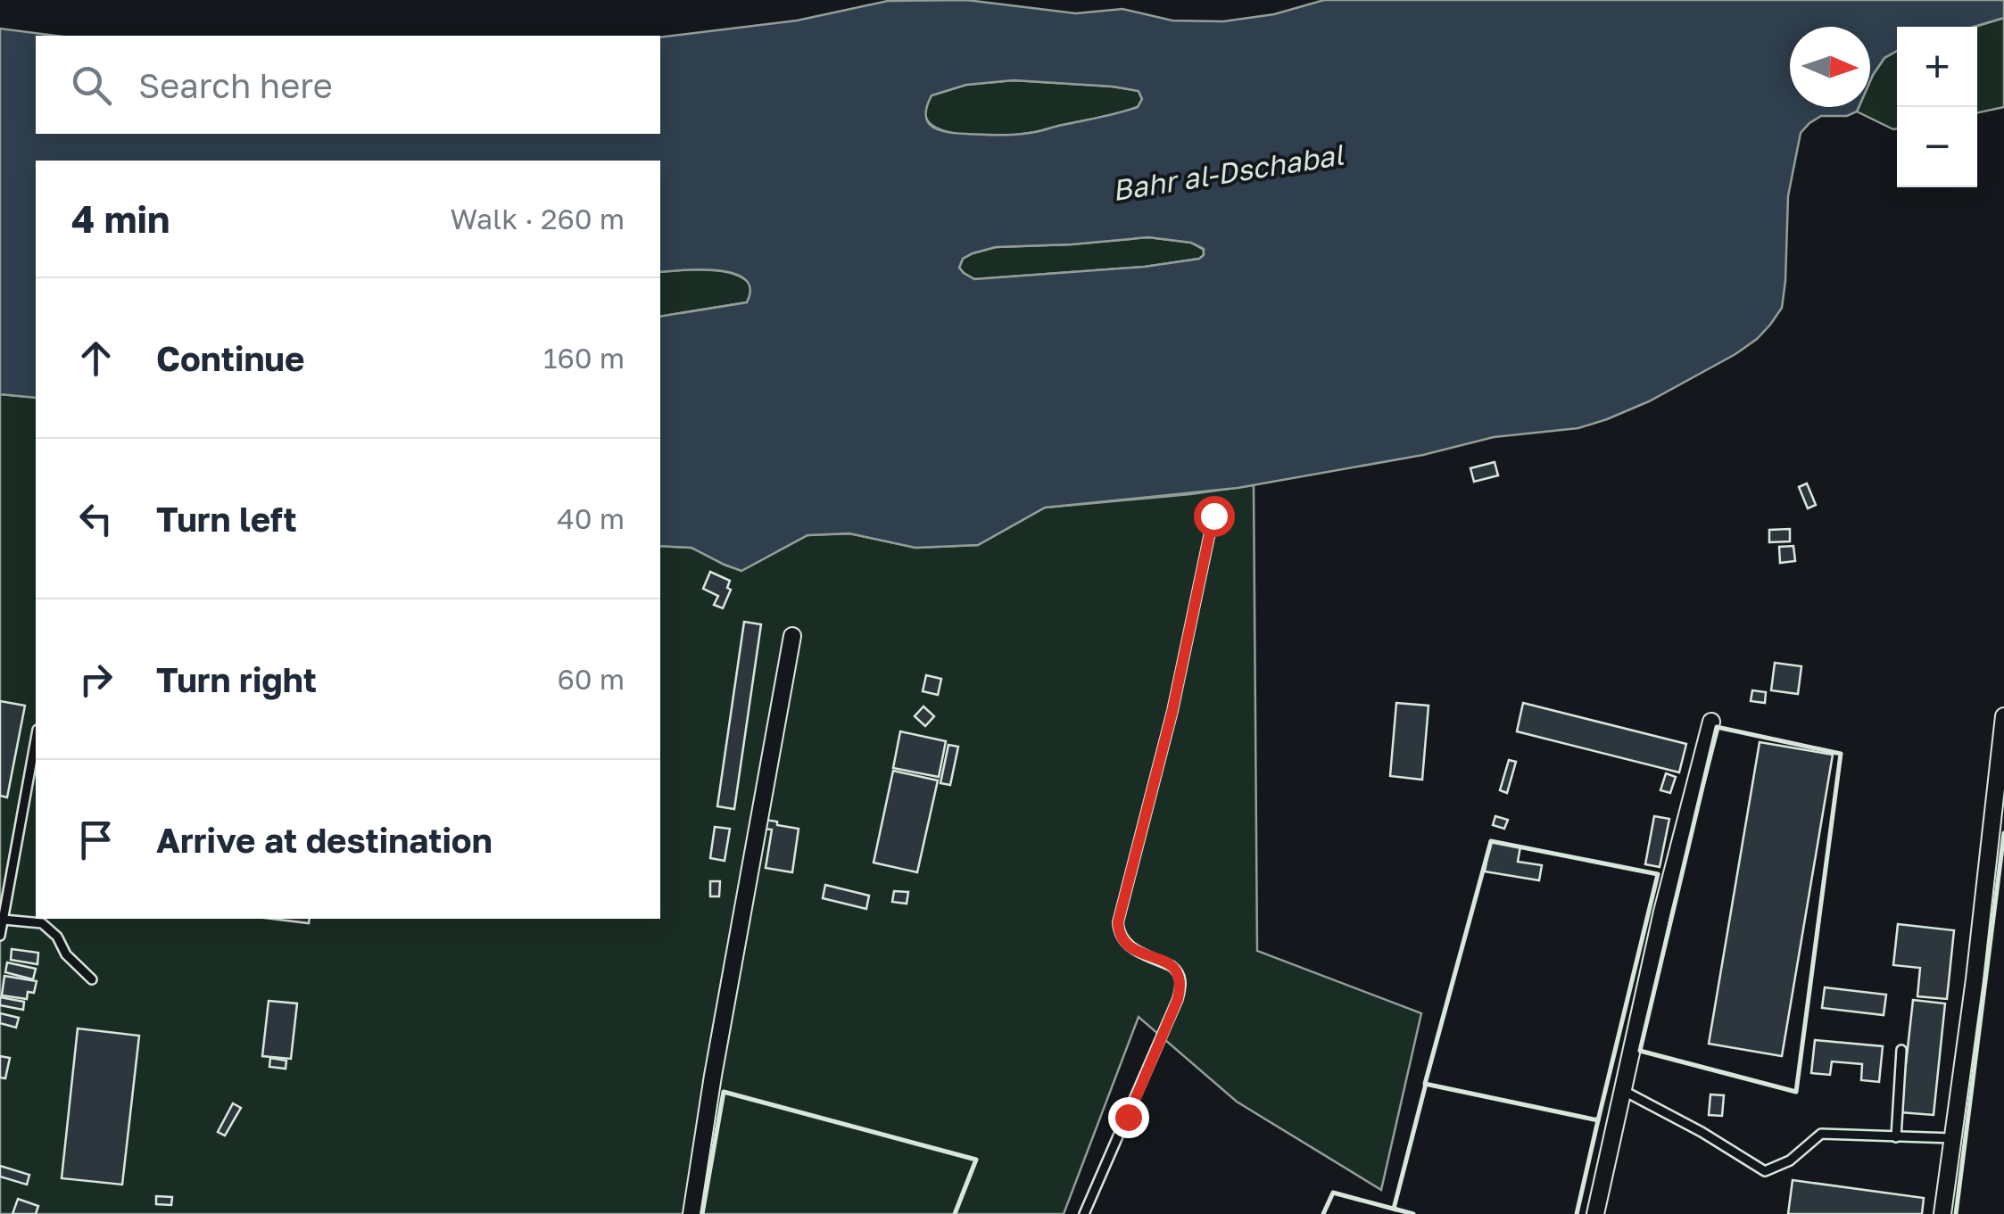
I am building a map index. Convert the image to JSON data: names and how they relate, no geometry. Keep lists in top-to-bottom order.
{
  "water": ["Bahr al-Dschabal"],
  "north": "right",
  "page": {
    "map_buttons": ["+", "−"],
    "search": "Search here",
    "heading": ["4 min", "Walk · 260 m"],
    "list": [
      ["Continue", "160 m"],
      ["Turn left", "40 m"],
      ["Turn right", "60 m"],
      "Arrive at destination"
    ]
  }
}
